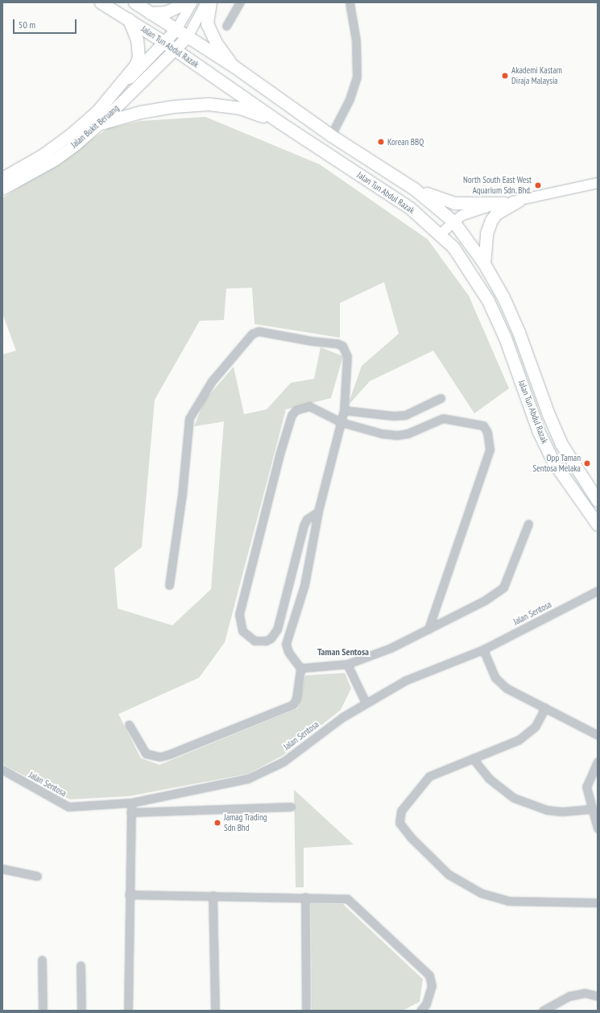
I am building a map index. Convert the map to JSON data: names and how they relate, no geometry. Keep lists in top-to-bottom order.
{
  "streets": {
    "highway": ["Jalan Tun Abdul Razak"],
    "main road": ["Jalan Bukit Beruang"],
    "street": ["Jalan Sentosa"]
  },
  "crossings": [
    ["Jalan Tun Abdul Razak", "Jalan Bukit Beruang"]
  ],
  "districts": ["Taman Sentosa"],
  "places": [
    "Akademi Kastam Diraja Malaysia",
    "Korean BBQ",
    "North South East West Aquarium Sdn. Bhd.",
    "Opp Taman Sentosa Melaka",
    "Jamag Trading Sdn Bhd"
  ],
  "scale_bar": "50 m"
}
